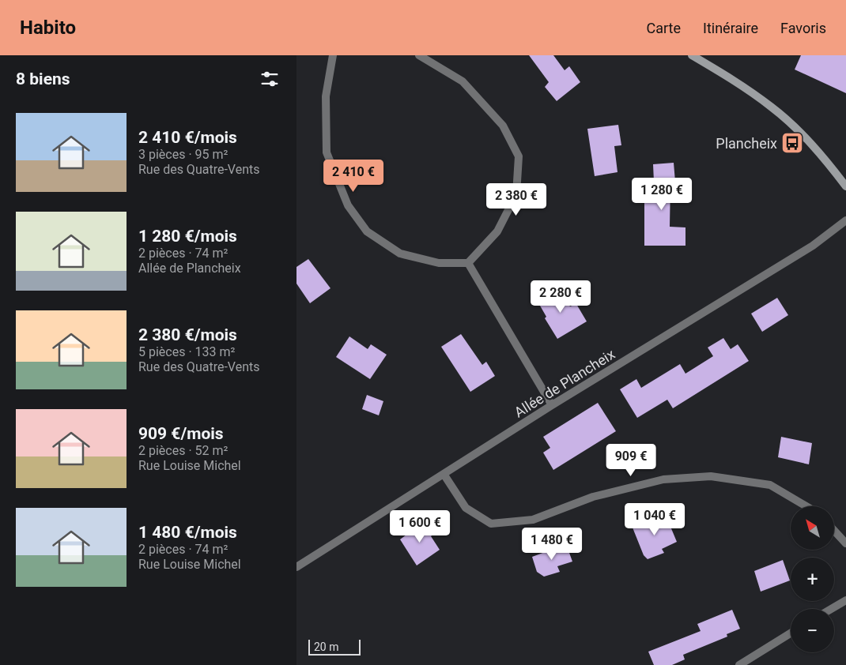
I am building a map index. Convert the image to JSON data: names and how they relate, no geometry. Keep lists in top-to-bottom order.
{
  "streets": {
    "street": ["Allée de Plancheix"]
  },
  "places": {
    "bus stop": ["Plancheix"]
  },
  "scale_bar": "20 m",
  "north": "top left",
  "page": {
    "header": "Habito",
    "nav": ["Carte", "Itinéraire", "Favoris"],
    "heading": "8 biens",
    "list": [
      {
        "name": "2 410 €/mois",
        "note": "3 pièces · 95 m² · Rue des Quatre-Vents"
      },
      {
        "name": "1 280 €/mois",
        "note": "2 pièces · 74 m² · Allée de Plancheix"
      },
      {
        "name": "2 380 €/mois",
        "note": "5 pièces · 133 m² · Rue des Quatre-Vents"
      },
      {
        "name": "909 €/mois",
        "note": "2 pièces · 52 m² · Rue Louise Michel"
      },
      {
        "name": "1 480 €/mois",
        "note": "2 pièces · 74 m² · Rue Louise Michel"
      }
    ],
    "price": [
      "2 410 €",
      "1 280 €",
      "2 380 €",
      "2 280 €",
      "909 €",
      "1 040 €",
      "1 600 €",
      "1 480 €"
    ],
    "map_buttons": ["+", "−"],
    "scale": "20 m"
  }
}
